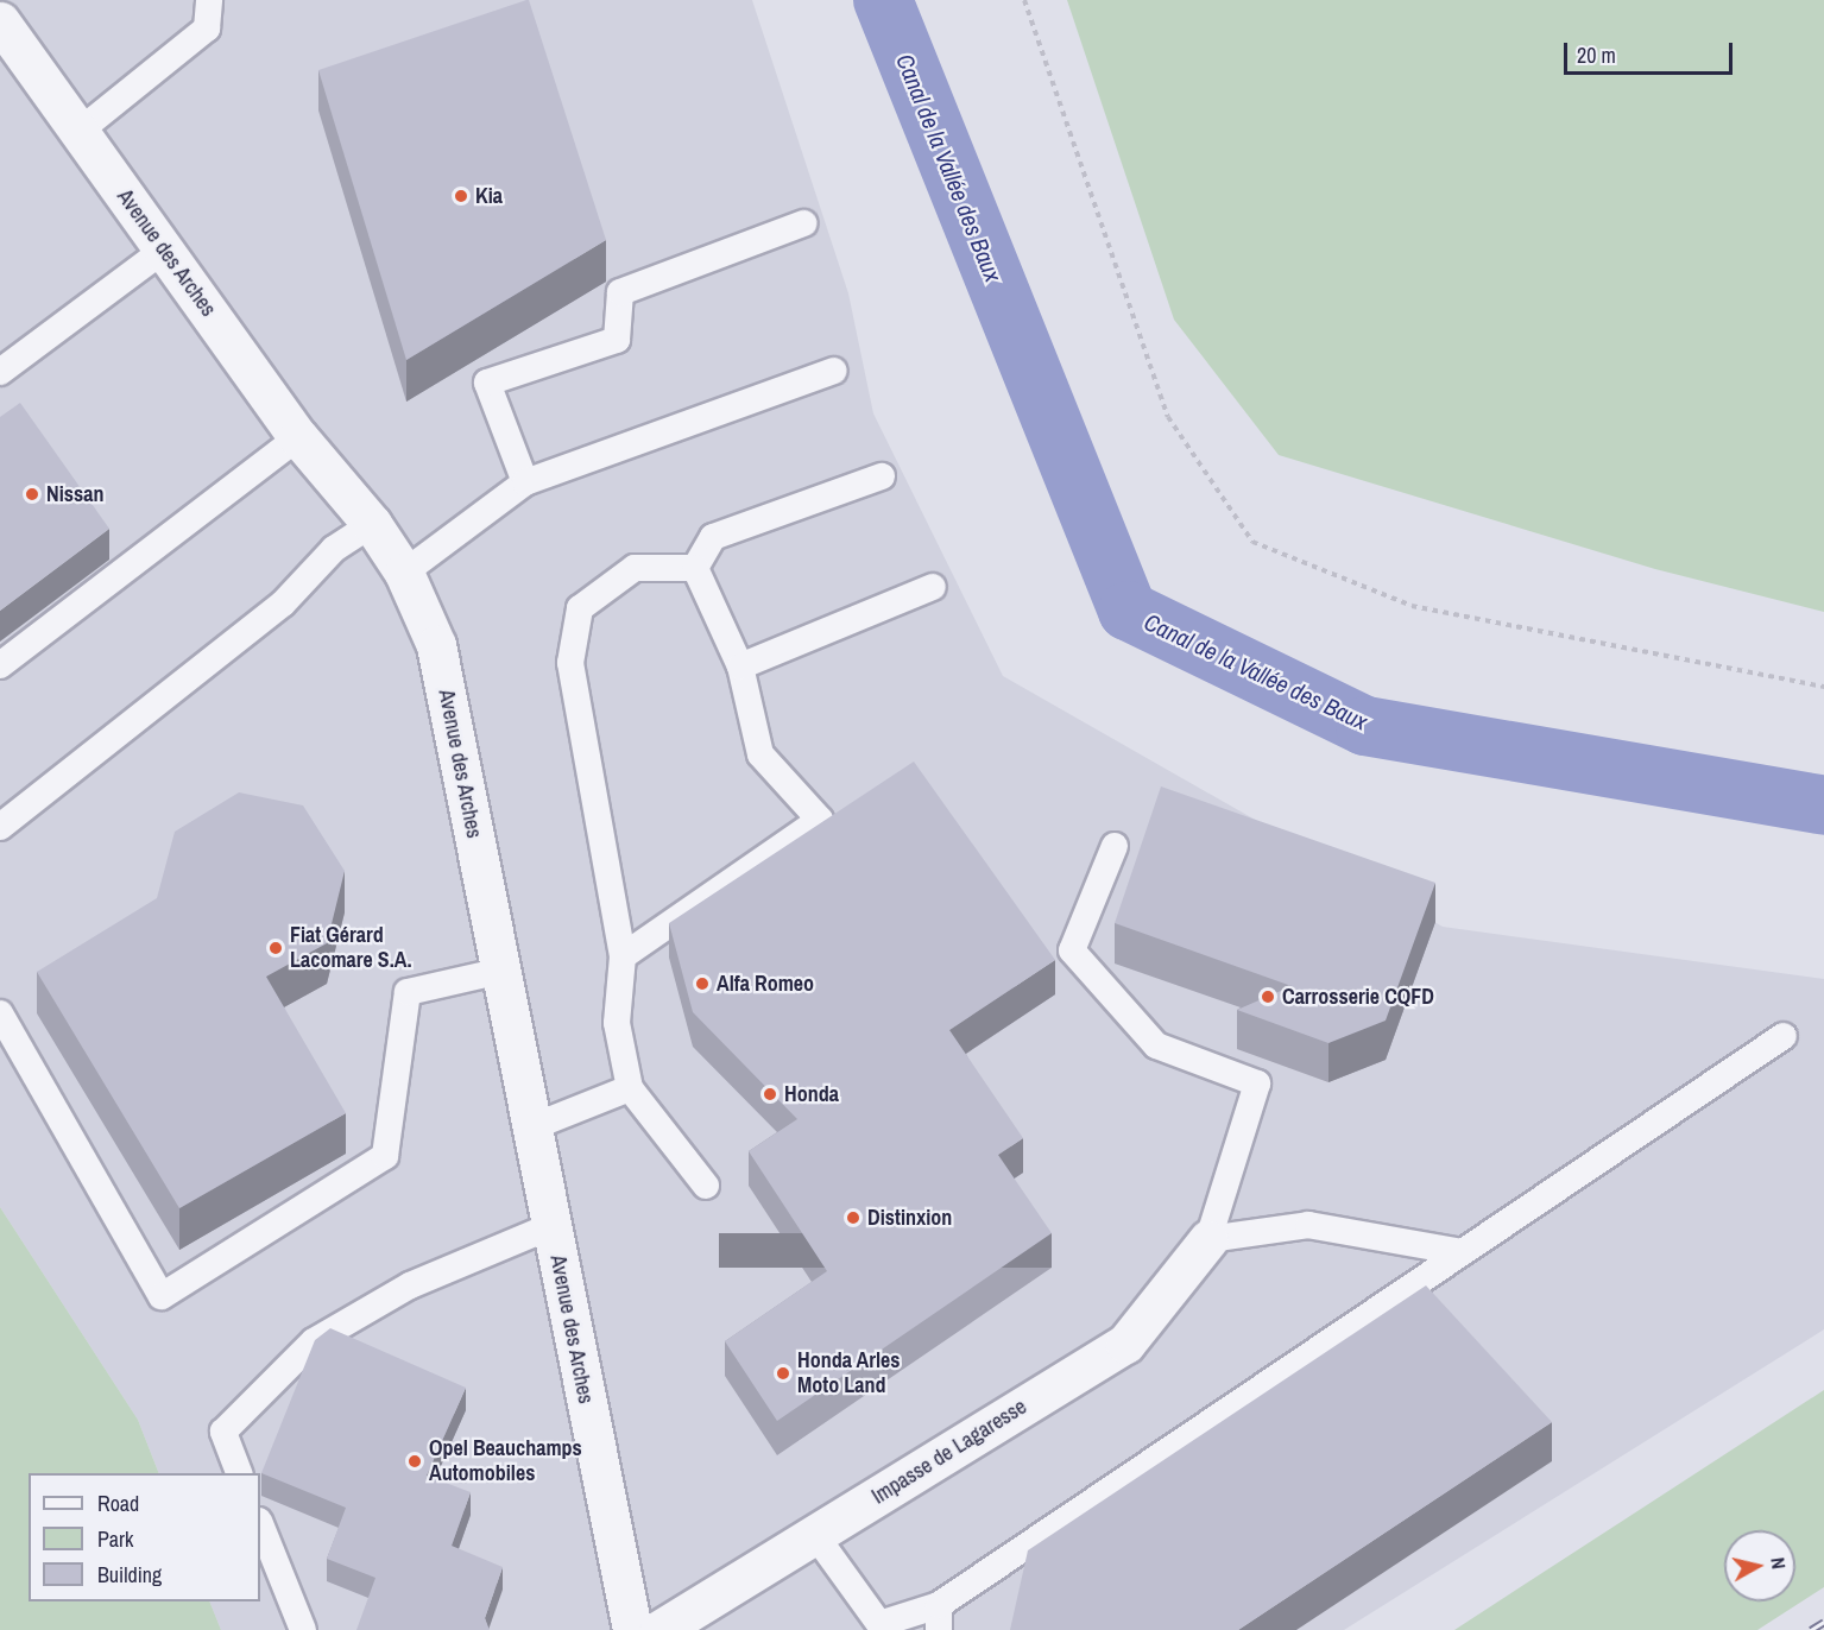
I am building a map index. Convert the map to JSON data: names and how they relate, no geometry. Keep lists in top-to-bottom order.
{
  "streets": {
    "street": ["Avenue des Arches", "Impasse de Lagaresse"]
  },
  "water": ["Canal de la Vallée des Baux"],
  "places": [
    "Kia",
    "Nissan",
    "Fiat Gérard Lacomare S.A.",
    "Alfa Romeo",
    "Carrosserie CQFD",
    "Honda",
    "Distinxion",
    "Honda Arles Moto Land",
    "Opel Beauchamps Automobiles"
  ],
  "legend": ["Road", "Park", "Building"],
  "scale_bar": "20 m",
  "north": "right"
}
